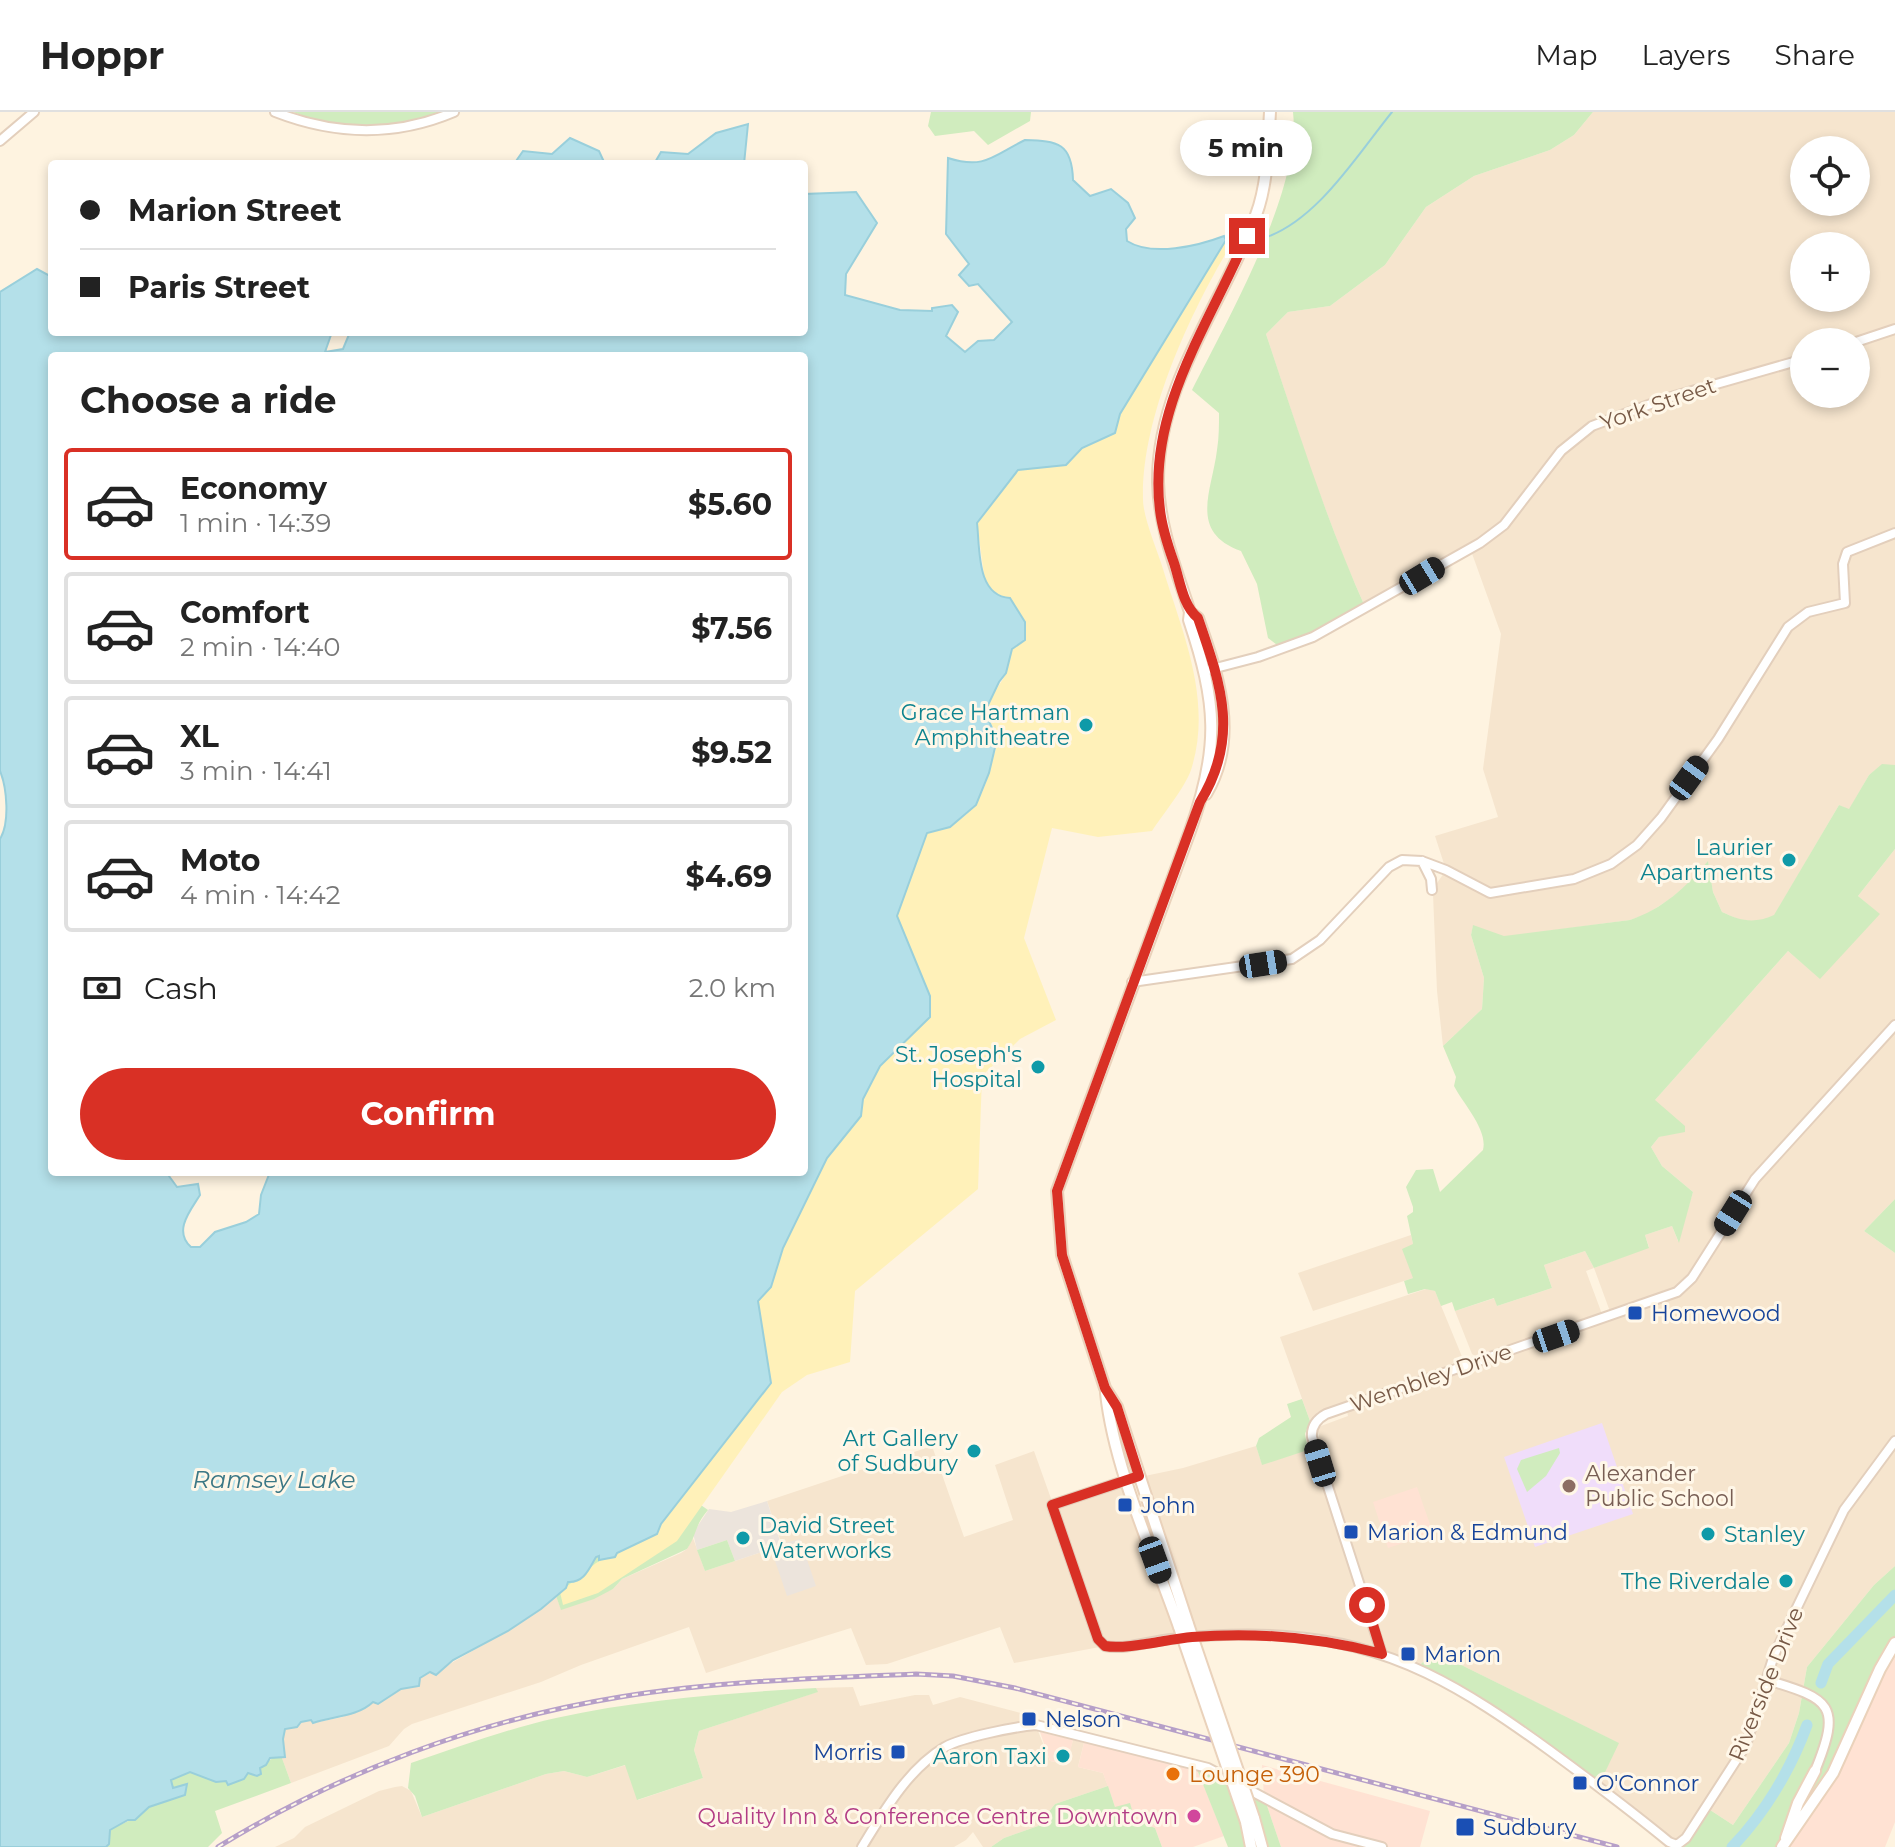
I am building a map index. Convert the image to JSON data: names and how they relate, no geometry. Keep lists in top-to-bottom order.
{
  "streets": {
    "street": ["York Street", "Wembley Drive", "Riverside Drive"]
  },
  "crossings": [
    ["Wembley Drive", "Riverside Drive"]
  ],
  "water": ["Ramsey Lake"],
  "places": {
    "other": [
      "Grace Hartman Amphitheatre",
      "Laurier Apartments",
      "St. Joseph's Hospital",
      "Art Gallery of Sudbury",
      "Alexander Public School",
      "Stanley",
      "David Street Waterworks",
      "The Riverdale",
      "Aaron Taxi",
      "Lounge 390",
      "Quality Inn & Conference Centre Downtown"
    ],
    "transit": [
      "Homewood",
      "John",
      "Marion & Edmund",
      "Marion",
      "Nelson",
      "Morris",
      "O'Connor",
      "Sudbury"
    ]
  },
  "page": {
    "header": "Hoppr",
    "nav": ["Map", "Layers", "Share"],
    "bubble": "5 min",
    "map_buttons": ["+", "−"],
    "banner": ["Marion Street", "Paris Street"],
    "heading": "Choose a ride",
    "list": [
      {
        "name": "Economy",
        "note": "1 min · 14:39",
        "value": "$5.60"
      },
      {
        "name": "Comfort",
        "note": "2 min · 14:40",
        "value": "$7.56"
      },
      {
        "name": "XL",
        "note": "3 min · 14:41",
        "value": "$9.52"
      },
      {
        "name": "Moto",
        "note": "4 min · 14:42",
        "value": "$4.69"
      }
    ],
    "pay": ["Cash", "2.0 km"],
    "buttons": "Confirm"
  }
}
